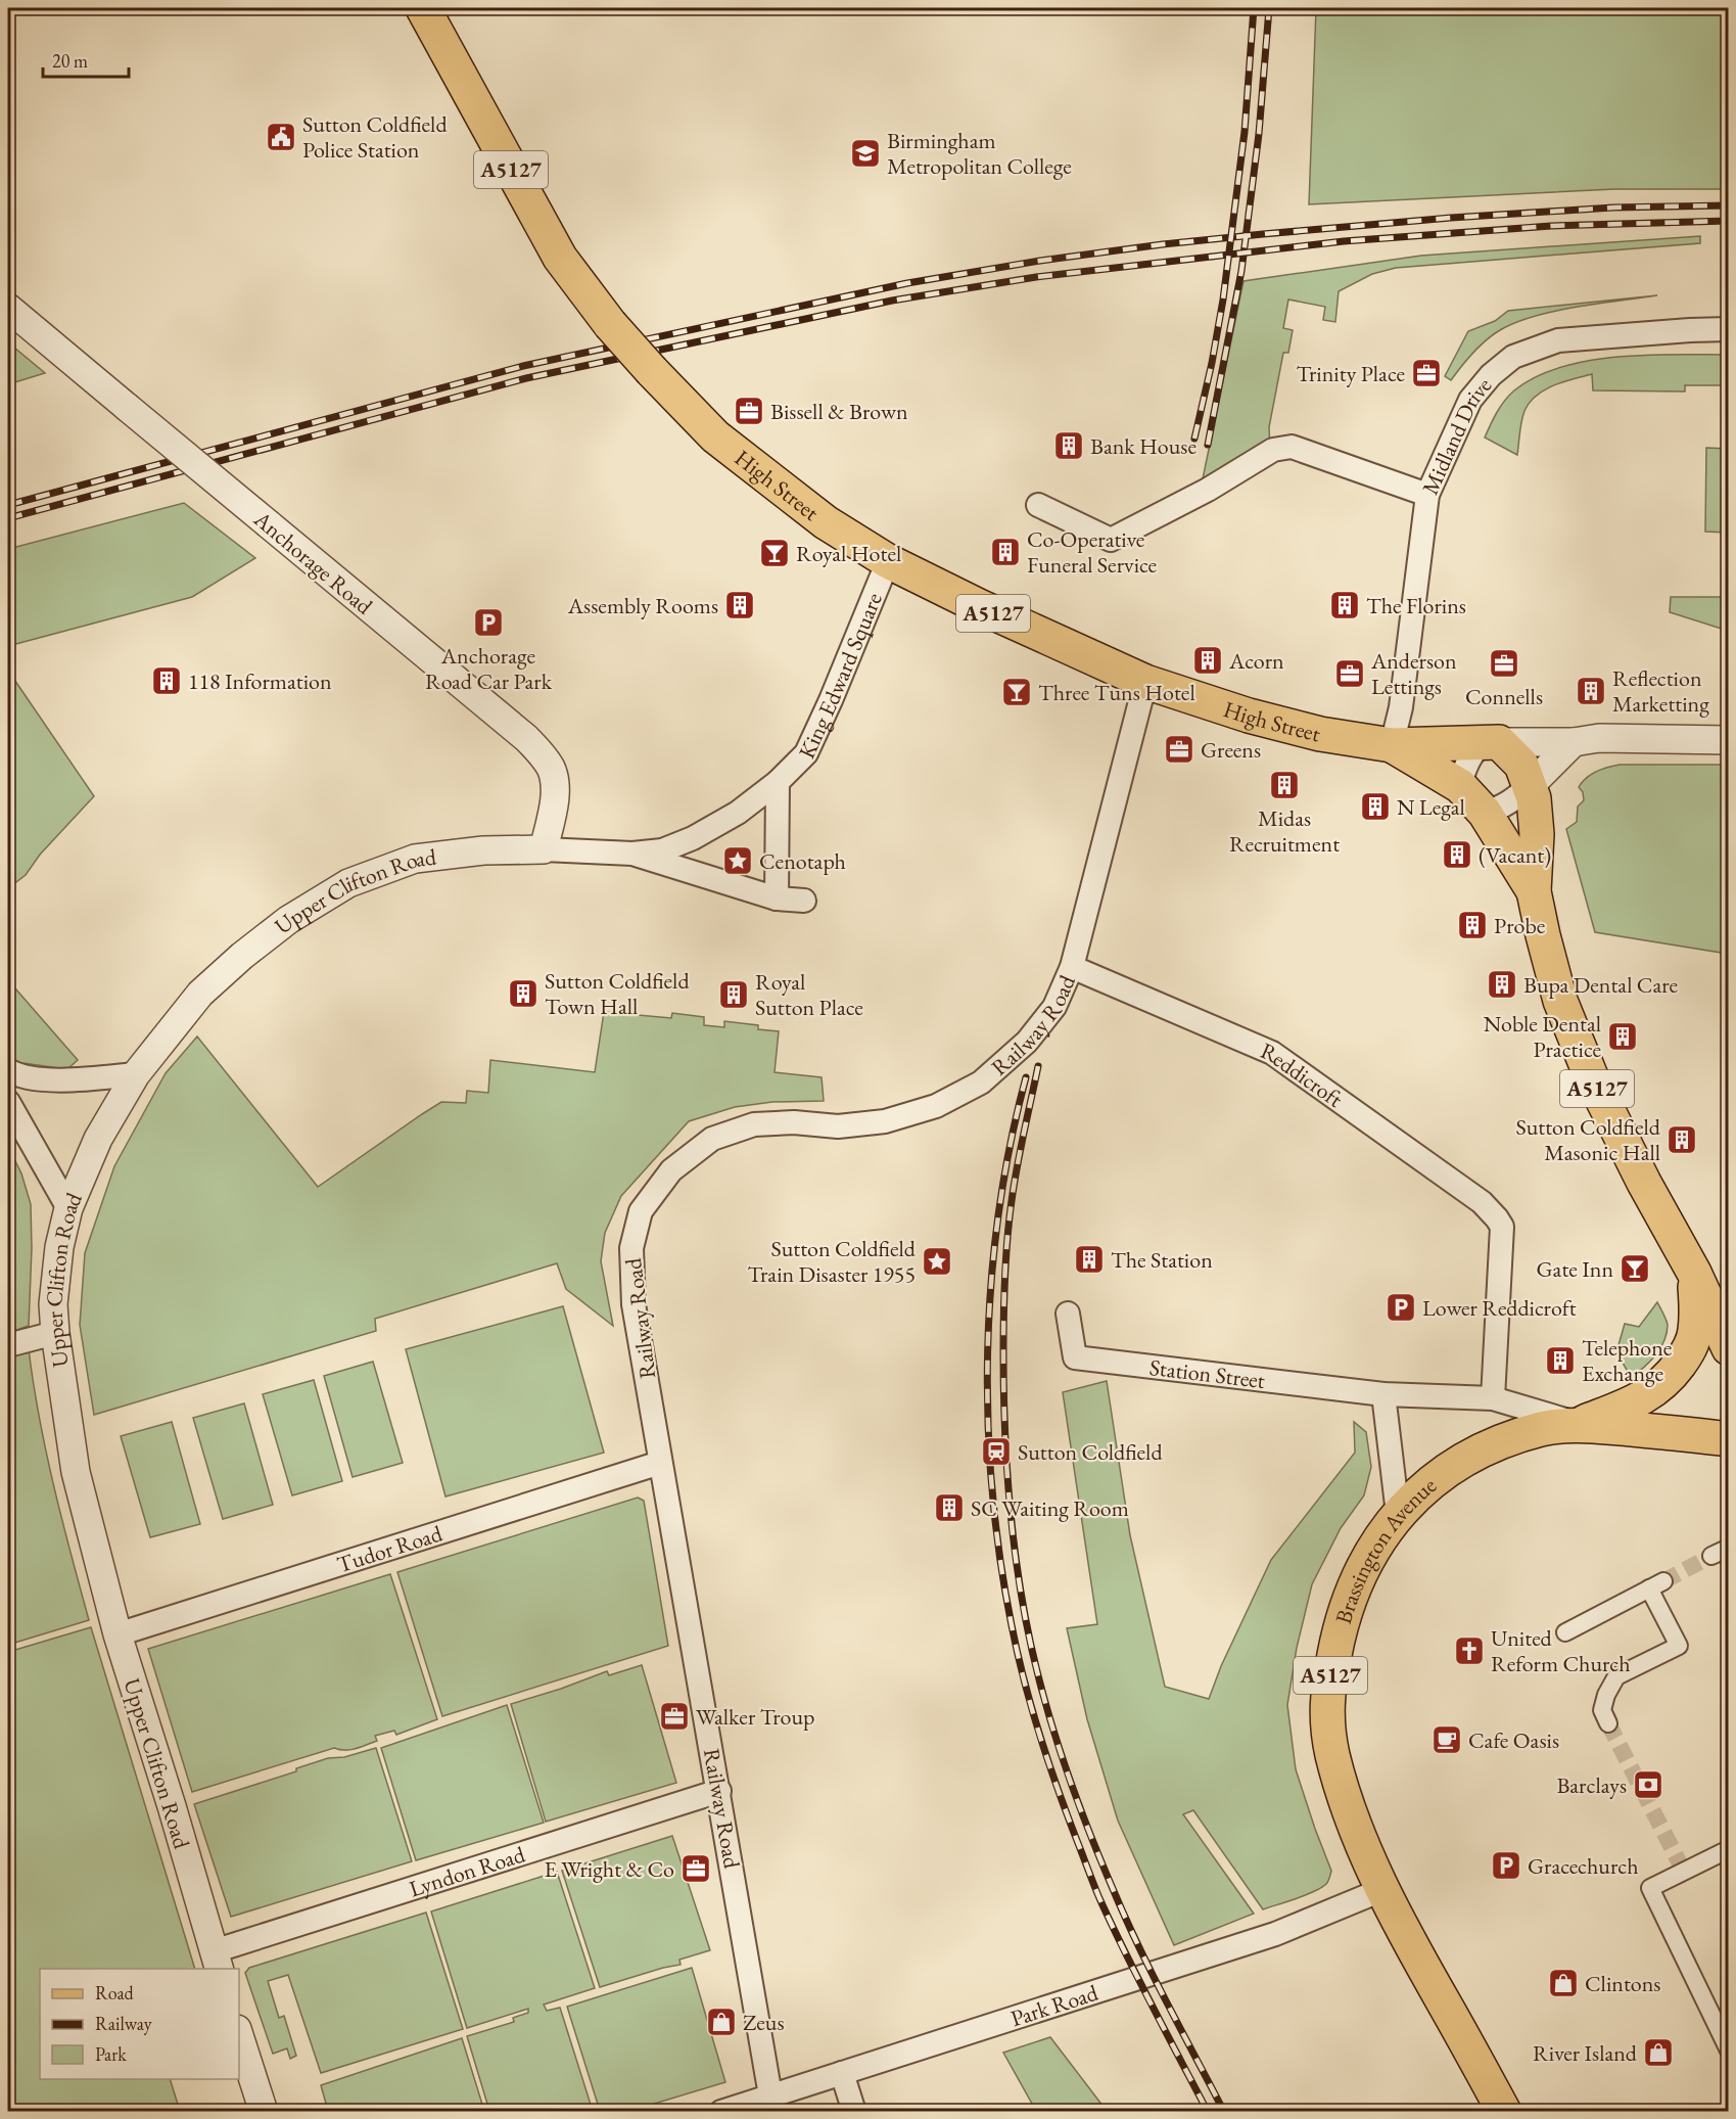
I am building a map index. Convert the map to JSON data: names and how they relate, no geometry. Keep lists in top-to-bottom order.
{
  "streets": {
    "main road": ["A5127", "High Street", "Brassington Avenue"],
    "street": [
      "Midland Drive",
      "Anchorage Road",
      "King Edward Square",
      "Upper Clifton Road",
      "Railway Road",
      "Reddicroft",
      "Station Street",
      "Tudor Road",
      "Lyndon Road",
      "Park Road"
    ]
  },
  "crossings": [
    ["A5127", "High Street"],
    ["A5127", "Station Street"],
    ["A5127", "Brassington Avenue"],
    ["Midland Drive", "High Street"],
    ["High Street", "King Edward Square"],
    ["High Street", "Railway Road"],
    ["Anchorage Road", "King Edward Square"],
    ["Anchorage Road", "Upper Clifton Road"],
    ["King Edward Square", "Upper Clifton Road"],
    ["Upper Clifton Road", "Tudor Road"],
    ["Upper Clifton Road", "Lyndon Road"],
    ["Railway Road", "Reddicroft"],
    ["Railway Road", "Tudor Road"],
    ["Railway Road", "Lyndon Road"],
    ["Railway Road", "Park Road"],
    ["Reddicroft", "Station Street"],
    ["Station Street", "Brassington Avenue"],
    ["Brassington Avenue", "Park Road"]
  ],
  "places": {
    "public building": ["Sutton Coldfield Police Station"],
    "school or university": ["Birmingham Metropolitan College"],
    "office": [
      "Trinity Place",
      "Bissell & Brown",
      "Connells",
      "Anderson Lettings",
      "Greens",
      "Walker Troup",
      "E Wright & Co"
    ],
    "building": [
      "Bank House",
      "Co-Operative Funeral Service",
      "Assembly Rooms",
      "The Florins",
      "Acorn",
      "118 Information",
      "Reflection Marketting",
      "Midas Recruitment",
      "N Legal",
      "(Vacant)",
      "Probe",
      "Bupa Dental Care",
      "Sutton Coldfield Town Hall",
      "Royal Sutton Place",
      "Noble Dental Practice",
      "Sutton Coldfield Masonic Hall",
      "The Station",
      "Telephone Exchange",
      "SC Waiting Room"
    ],
    "bar": ["Royal Hotel", "Three Tuns Hotel", "Gate Inn"],
    "parking": ["Anchorage Road Car Park", "Lower Reddicroft", "Gracechurch"],
    "place": ["Cenotaph", "Sutton Coldfield Train Disaster 1955"],
    "station": ["Sutton Coldfield"],
    "church": ["United Reform Church"],
    "cafe": ["Cafe Oasis"],
    "bank": ["Barclays"],
    "shop": ["Clintons", "Zeus", "River Island"]
  },
  "legend": ["Road", "Railway", "Park"],
  "scale_bar": "20 m"
}
